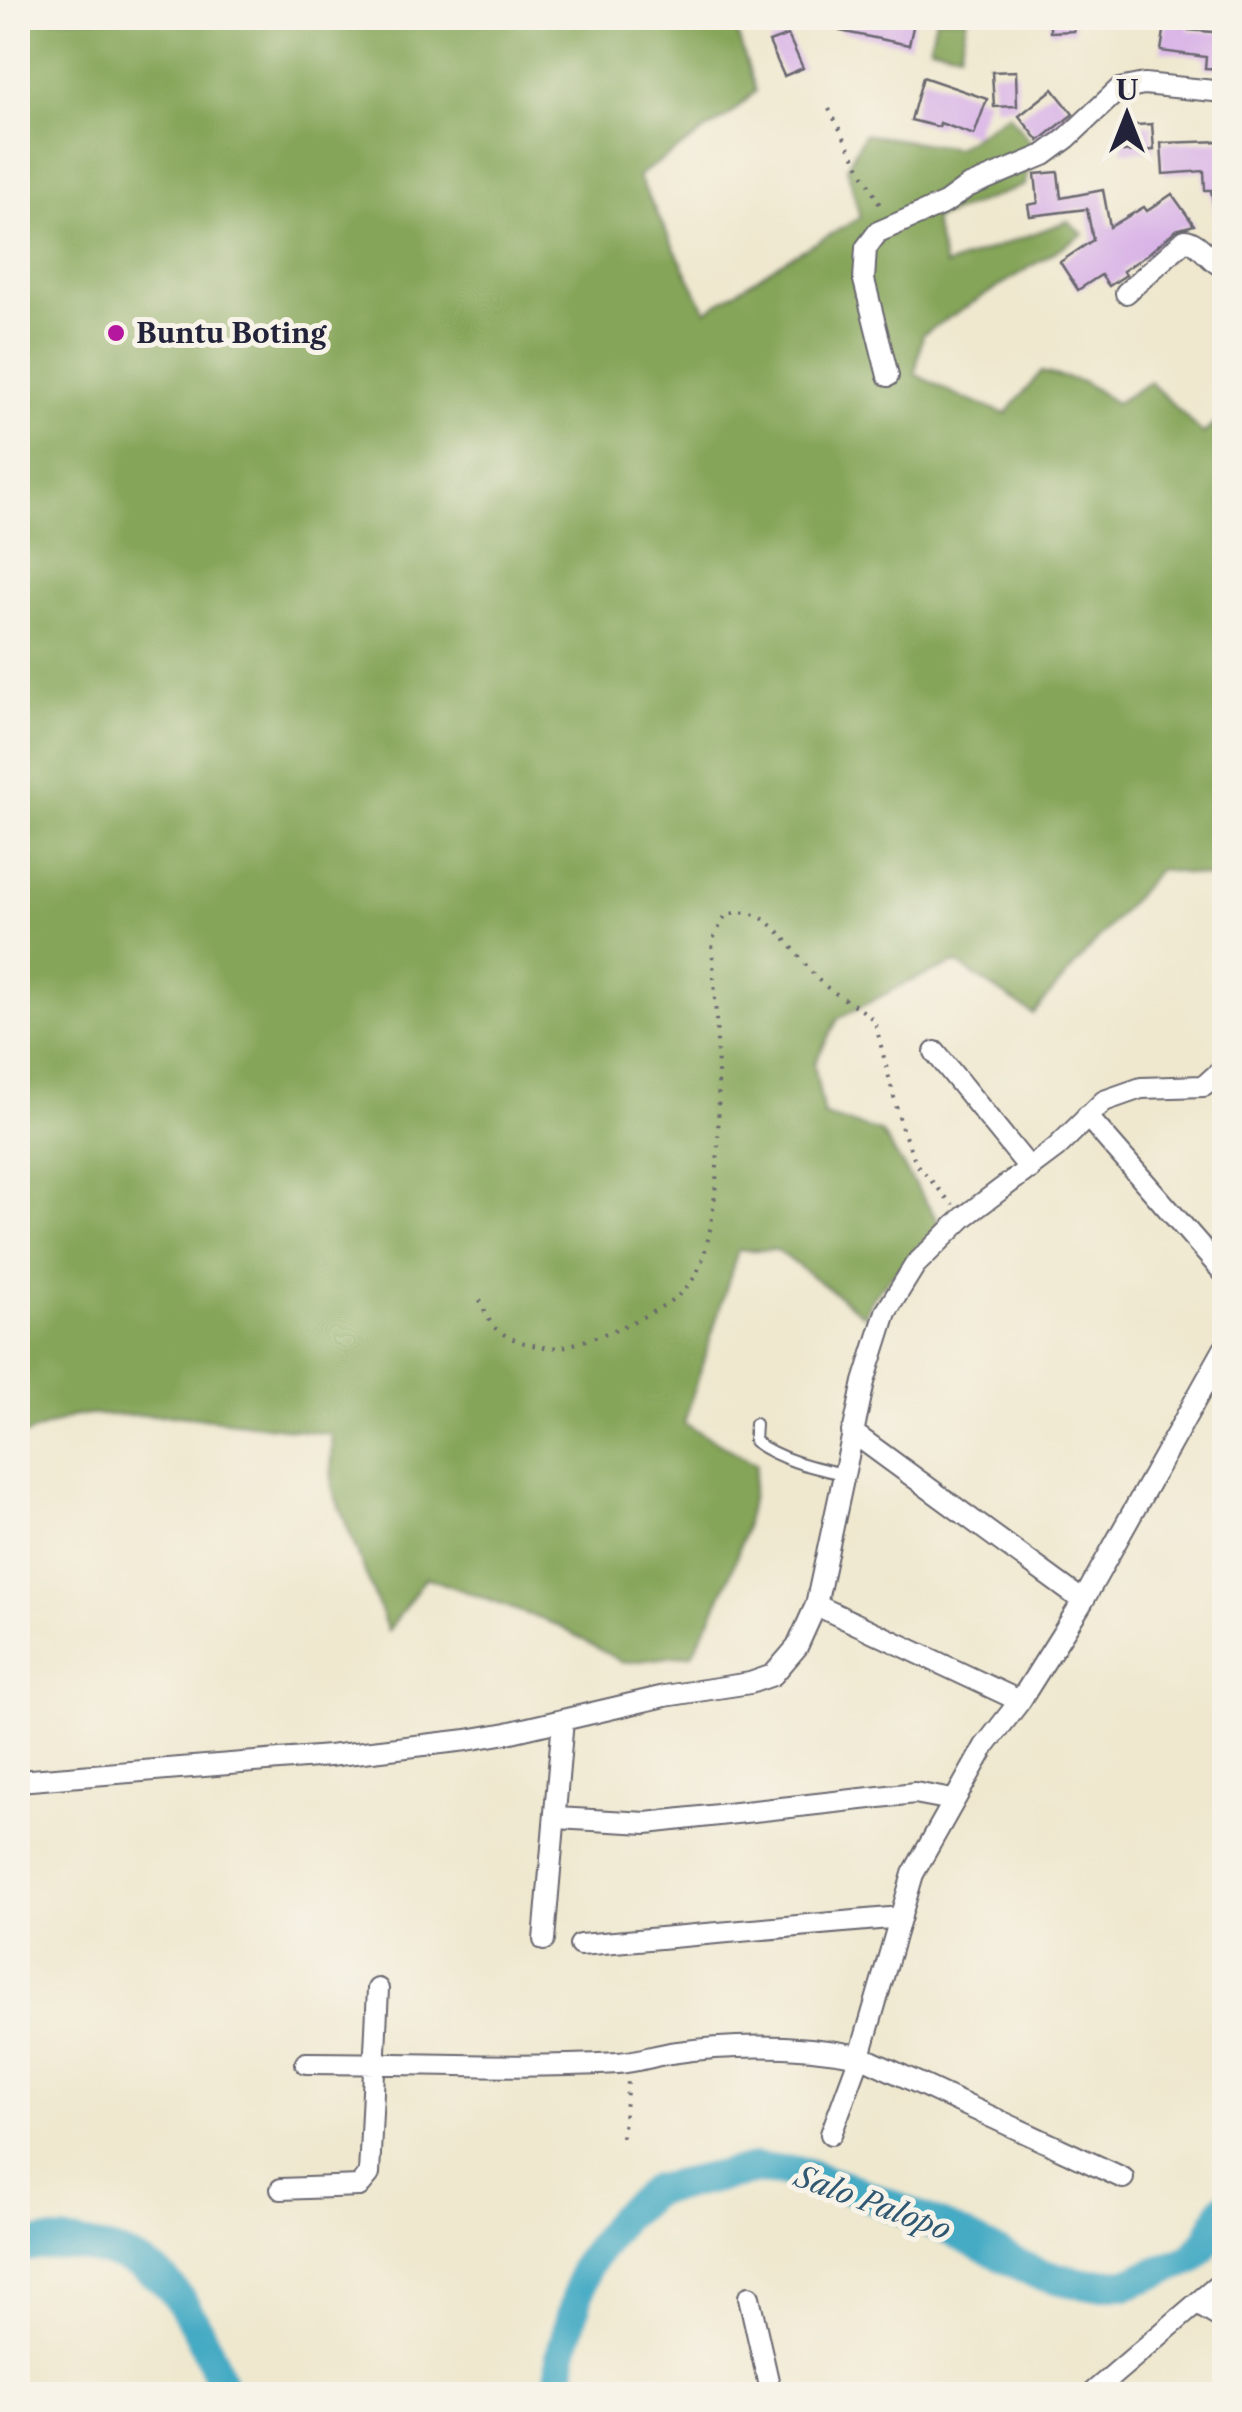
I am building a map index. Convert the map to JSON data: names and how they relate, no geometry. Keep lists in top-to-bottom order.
{
  "water": ["Salo Palopo"],
  "places": ["Buntu Boting"],
  "north": "top"
}
